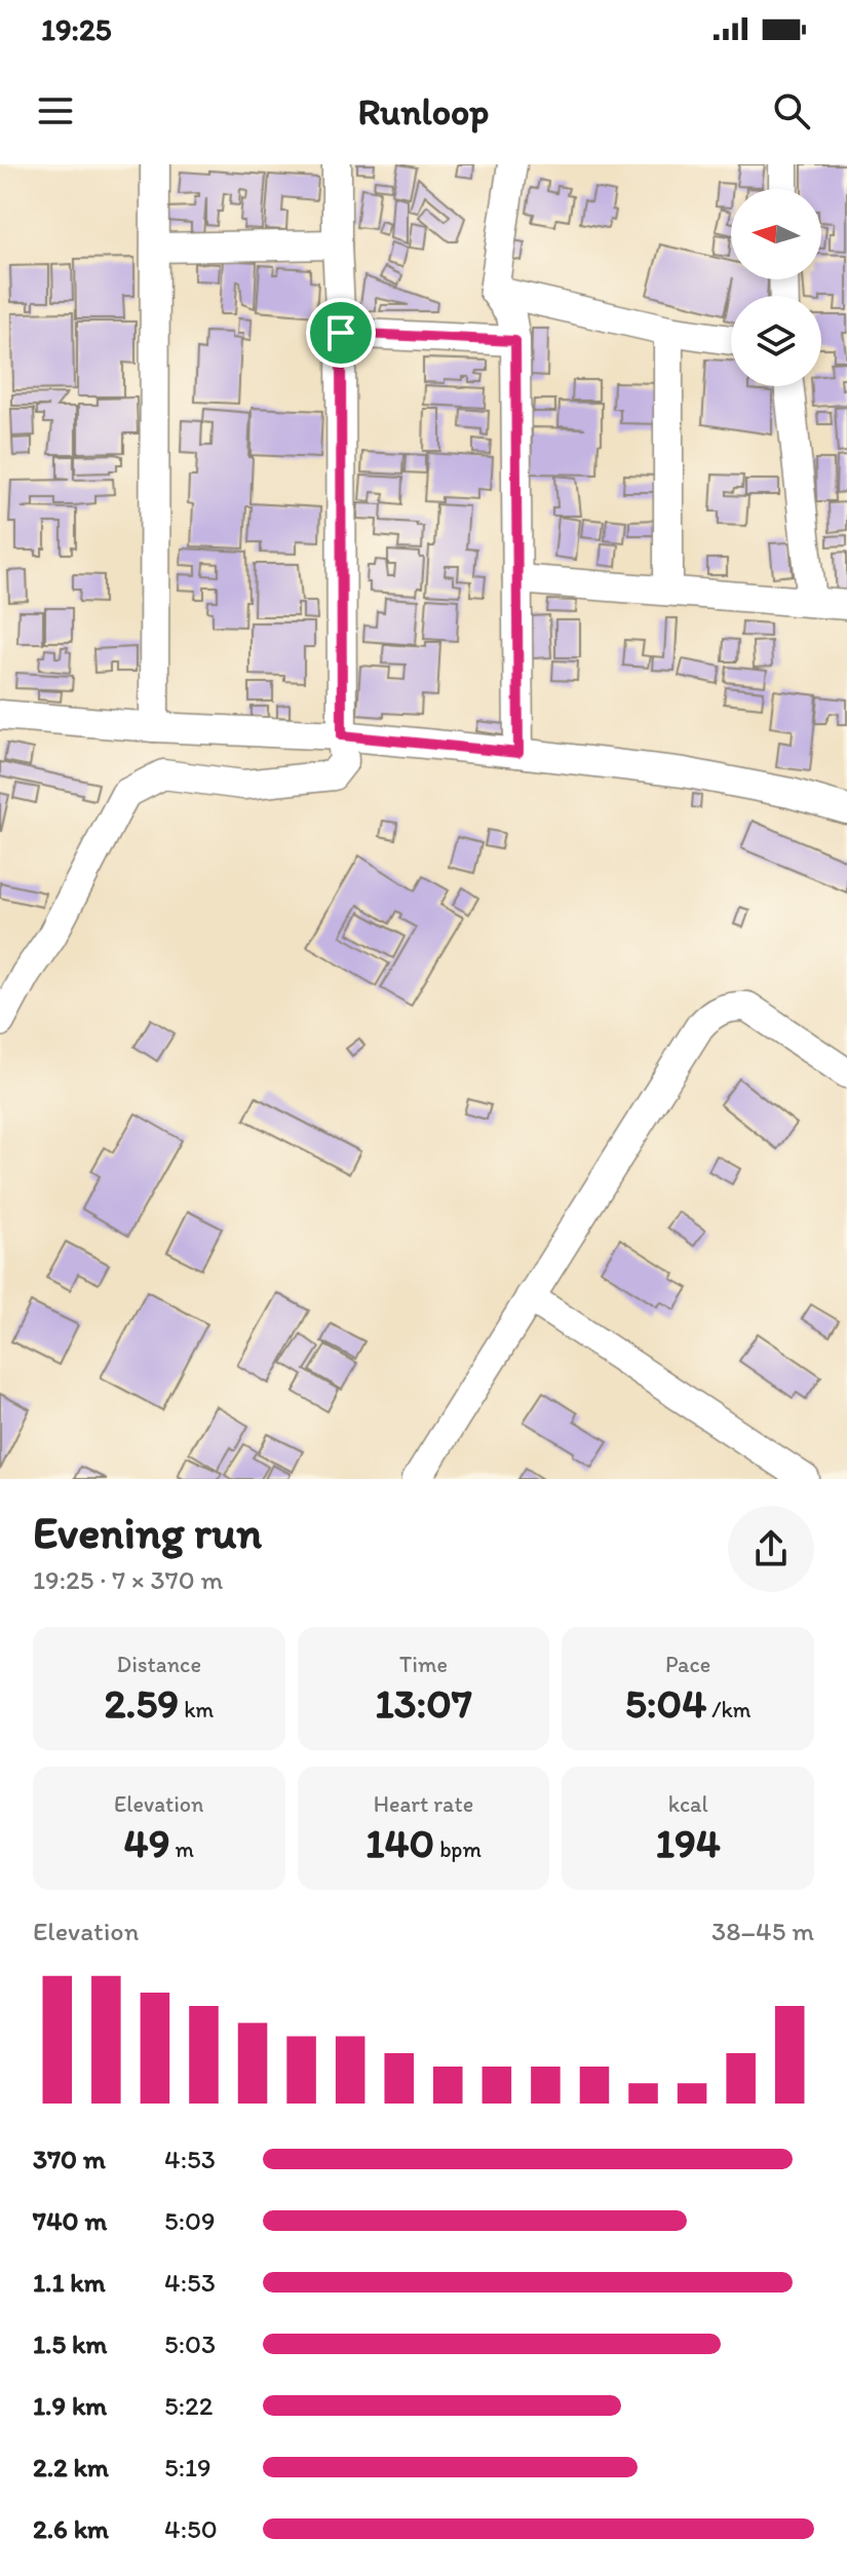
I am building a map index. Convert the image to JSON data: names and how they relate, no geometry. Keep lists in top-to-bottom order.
{
  "north": "left",
  "page": {
    "status": "19:25",
    "header": "Runloop",
    "heading": ["Evening run", "19:25 · 7 × 370 m"],
    "stats": [
      ["Distance", "2.59 km"],
      ["Time", "13:07"],
      ["Pace", "5:04 /km"],
      ["Elevation", "49 m"],
      ["Heart rate", "140 bpm"],
      ["kcal", "194"]
    ],
    "chart": ["Elevation", "38–45 m"],
    "list": [
      {
        "name": "370 m",
        "note": "4:53"
      },
      {
        "name": "740 m",
        "note": "5:09"
      },
      {
        "name": "1.1 km",
        "note": "4:53"
      },
      {
        "name": "1.5 km",
        "note": "5:03"
      },
      {
        "name": "1.9 km",
        "note": "5:22"
      },
      {
        "name": "2.2 km",
        "note": "5:19"
      },
      {
        "name": "2.6 km",
        "note": "4:50"
      }
    ]
  }
}
